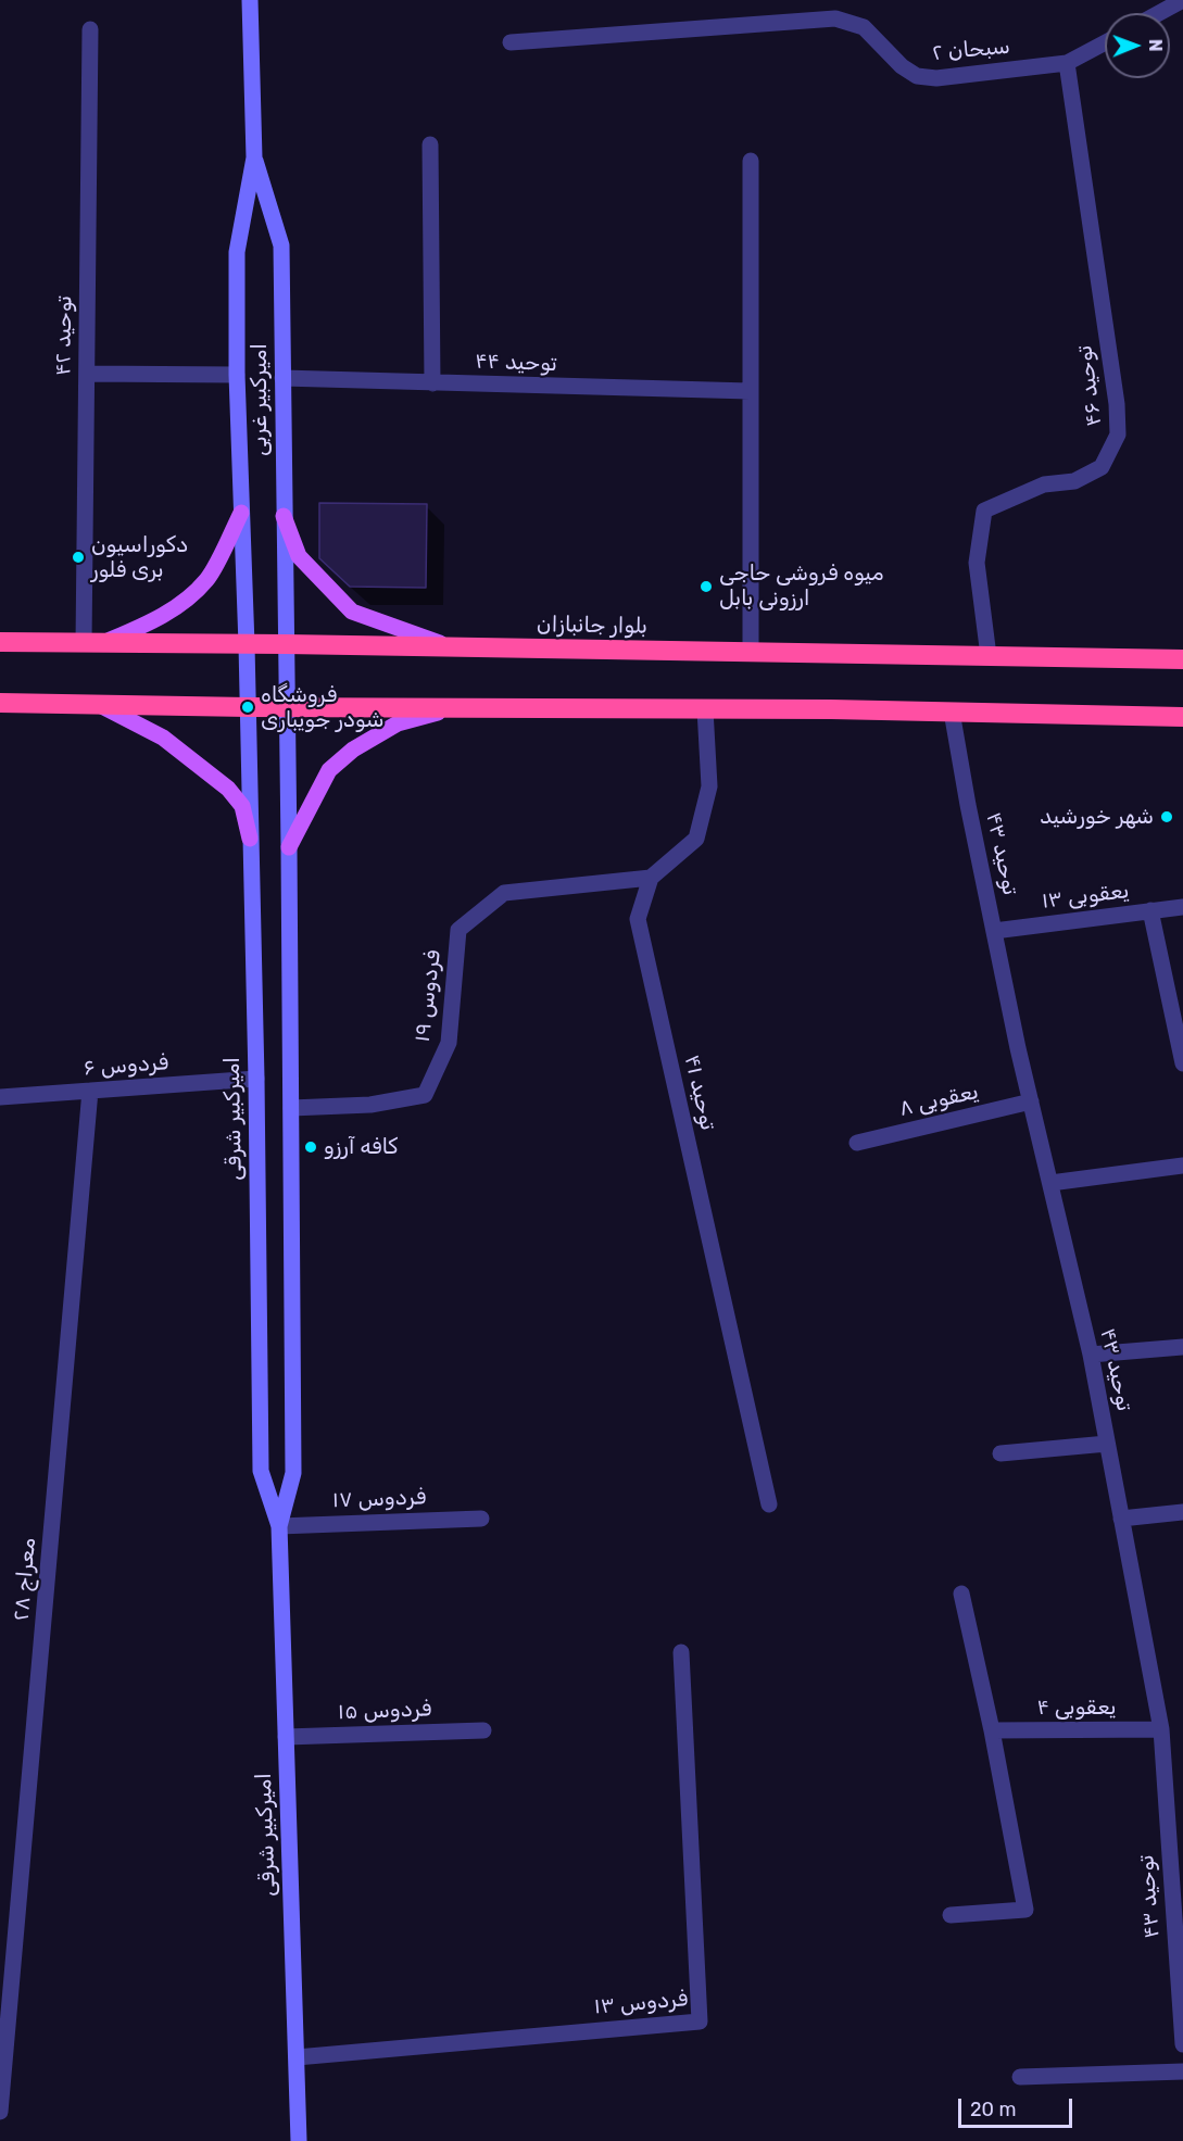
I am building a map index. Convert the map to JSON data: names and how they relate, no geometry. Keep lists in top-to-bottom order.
{
  "streets": {
    "highway": ["بلوار جانبازان"],
    "main road": ["امیرکبیر غربی", "امیرکبیر شرقی"],
    "street": [
      "سبحان ۲",
      "توحید ۴۲",
      "توحید ۴۴",
      "توحید ۴۶",
      "توحید ۴۳",
      "یعقوبی ۱۳",
      "فردوس ۱۹",
      "فردوس ۶",
      "توحید ۴۱",
      "یعقوبی ۸",
      "فردوس ۱۷",
      "معراج ۲۸",
      "یعقوبی ۴",
      "فردوس ۱۵",
      "فردوس ۱۳"
    ]
  },
  "crossings": [
    ["سبحان ۲", "توحید ۴۶"],
    ["توحید ۴۲", "بلوار جانبازان"],
    ["توحید ۴۴", "امیرکبیر غربی"],
    ["توحید ۴۶", "بلوار جانبازان"],
    ["امیرکبیر غربی", "بلوار جانبازان"],
    ["امیرکبیر غربی", "امیرکبیر شرقی"],
    ["توحید ۴۳", "یعقوبی ۱۳"],
    ["توحید ۴۳", "یعقوبی ۸"],
    ["توحید ۴۳", "یعقوبی ۴"],
    ["فردوس ۱۹", "توحید ۴۱"],
    ["فردوس ۱۹", "امیرکبیر شرقی"],
    ["فردوس ۶", "امیرکبیر شرقی"],
    ["فردوس ۶", "معراج ۲۸"],
    ["امیرکبیر شرقی", "فردوس ۱۷"],
    ["امیرکبیر شرقی", "فردوس ۱۵"],
    ["امیرکبیر شرقی", "فردوس ۱۳"]
  ],
  "places": [
    "دکوراسیون بری فلور",
    "میوه فروشی حاجی ارزونی بابل",
    "فروشگاه شودر جویباری",
    "شهر خورشید",
    "کافه آرزو"
  ],
  "scale_bar": "20 m",
  "north": "right"
}
